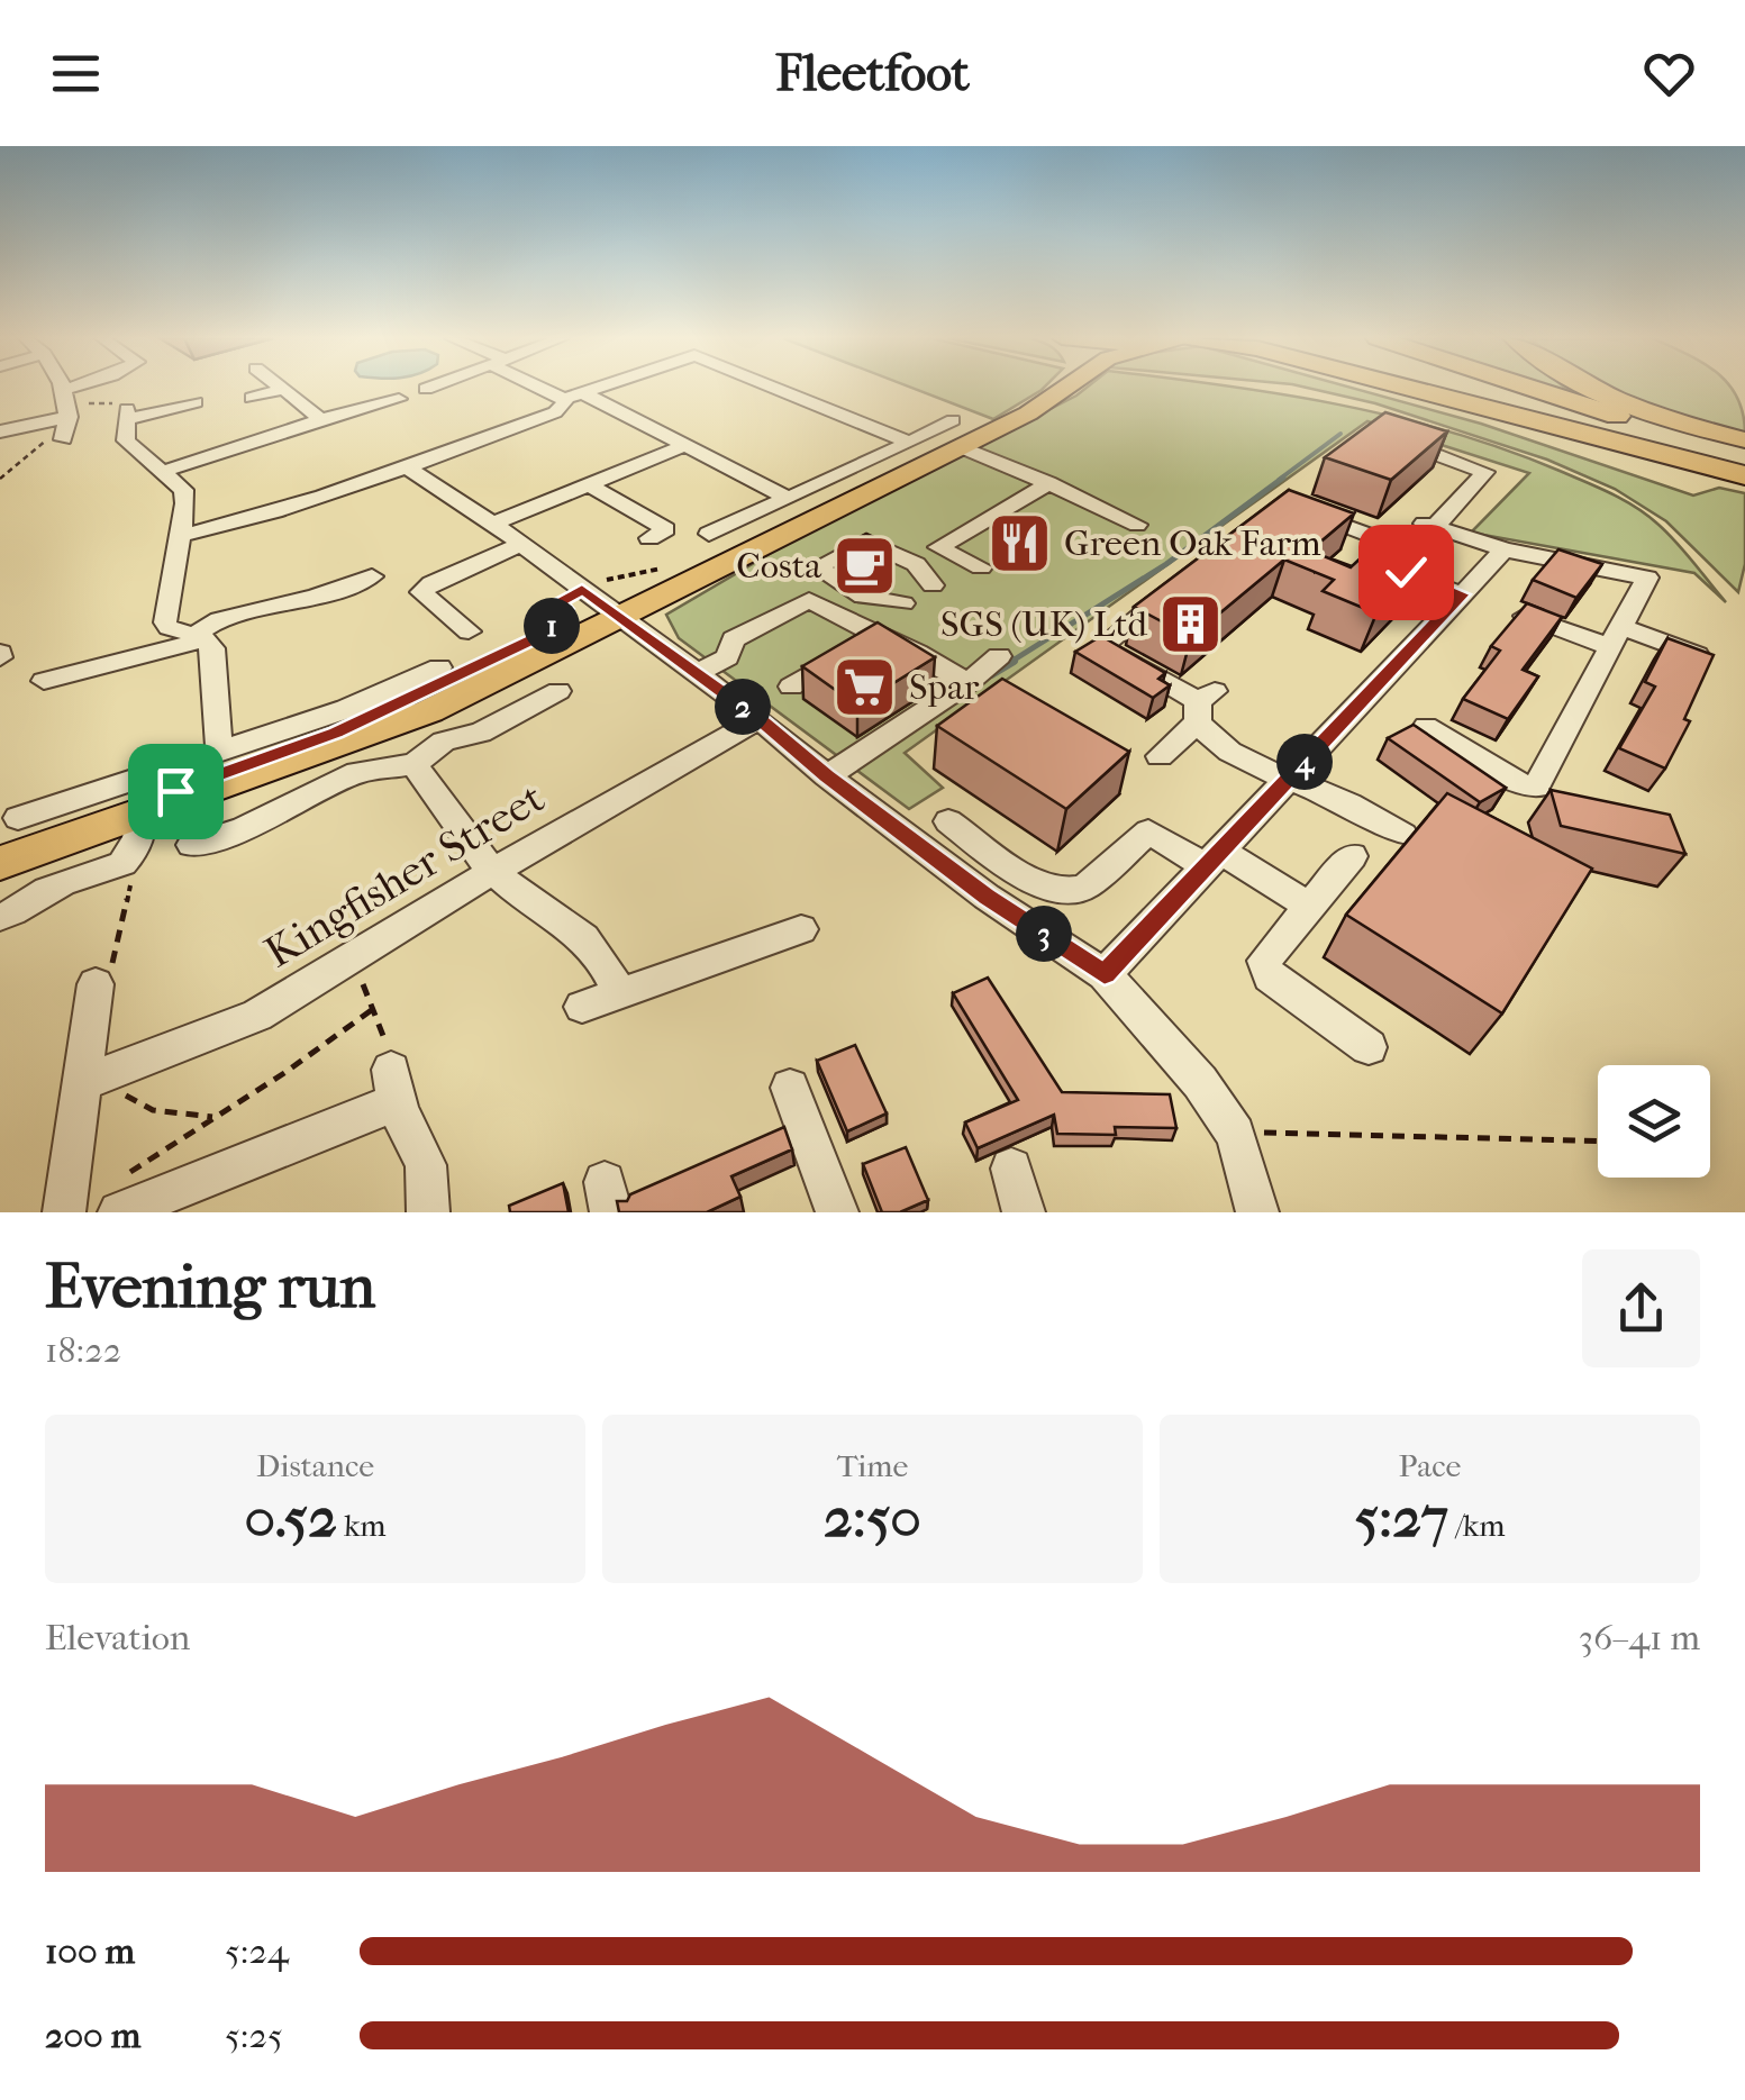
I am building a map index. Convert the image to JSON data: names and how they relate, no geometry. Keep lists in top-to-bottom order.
{
  "streets": {
    "street": ["Kingfisher Street"]
  },
  "places": {
    "restaurant": ["Green Oak Farm"],
    "cafe": ["Costa"],
    "building": ["SGS (UK) Ltd"],
    "supermarket": ["Spar"]
  },
  "page": {
    "header": "Fleetfoot",
    "pins": [
      "1",
      "2",
      "4",
      "3"
    ],
    "heading": ["Evening run", "18:22"],
    "stats": [
      ["Distance", "0.52 km"],
      ["Time", "2:50"],
      ["Pace", "5:27 /km"]
    ],
    "chart": ["Elevation", "36–41 m"],
    "list": [
      {
        "name": "100 m",
        "note": "5:24"
      },
      {
        "name": "200 m",
        "note": "5:25"
      }
    ]
  }
}
